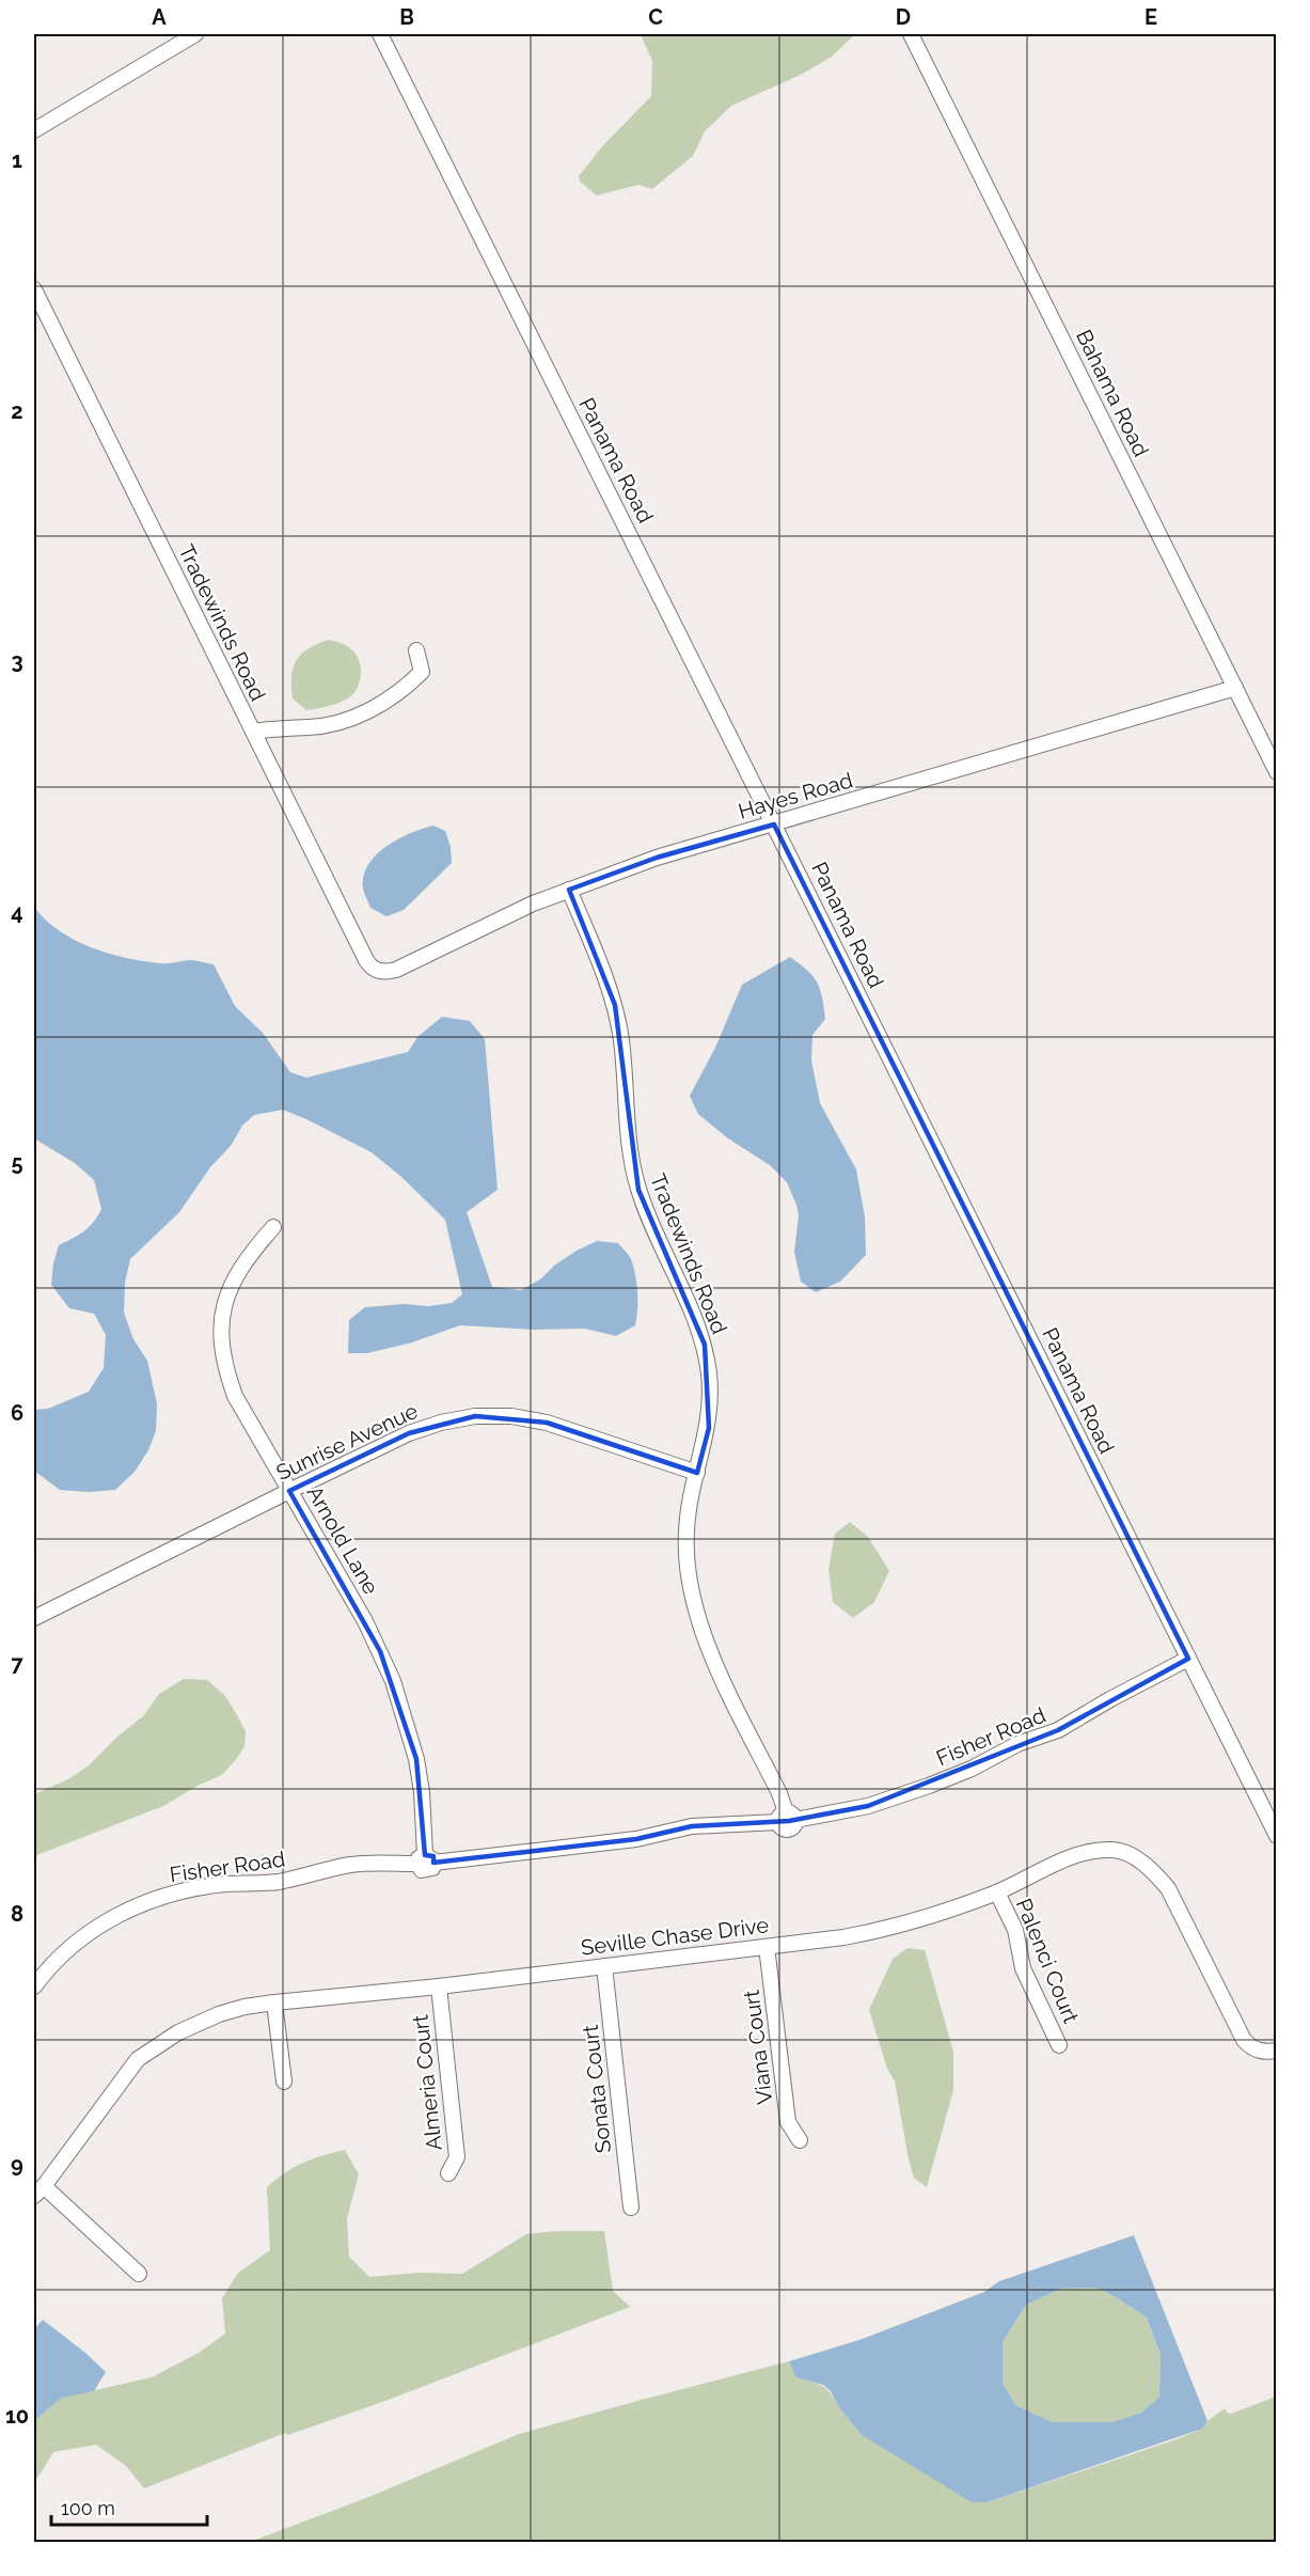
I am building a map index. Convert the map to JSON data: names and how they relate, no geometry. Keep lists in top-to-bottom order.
{
  "streets": {
    "street": [
      "Bahama Road",
      "Panama Road",
      "Tradewinds Road",
      "Hayes Road",
      "Sunrise Avenue",
      "Arnold Lane",
      "Fisher Road",
      "Seville Chase Drive",
      "Palenci Court",
      "Viana Court",
      "Almeria Court",
      "Sonata Court"
    ]
  },
  "crossings": [
    ["Bahama Road", "Hayes Road"],
    ["Panama Road", "Hayes Road"],
    ["Panama Road", "Fisher Road"],
    ["Tradewinds Road", "Hayes Road"],
    ["Tradewinds Road", "Sunrise Avenue"],
    ["Tradewinds Road", "Fisher Road"],
    ["Sunrise Avenue", "Arnold Lane"],
    ["Arnold Lane", "Fisher Road"],
    ["Seville Chase Drive", "Palenci Court"],
    ["Seville Chase Drive", "Viana Court"],
    ["Seville Chase Drive", "Almeria Court"],
    ["Seville Chase Drive", "Sonata Court"]
  ],
  "scale_bar": "100 m",
  "grid": {
    "columns": [
      "A",
      "B",
      "C",
      "D",
      "E"
    ],
    "rows": [
      "1",
      "2",
      "3",
      "4",
      "5",
      "6",
      "7",
      "8",
      "9",
      "10"
    ]
  }
}
